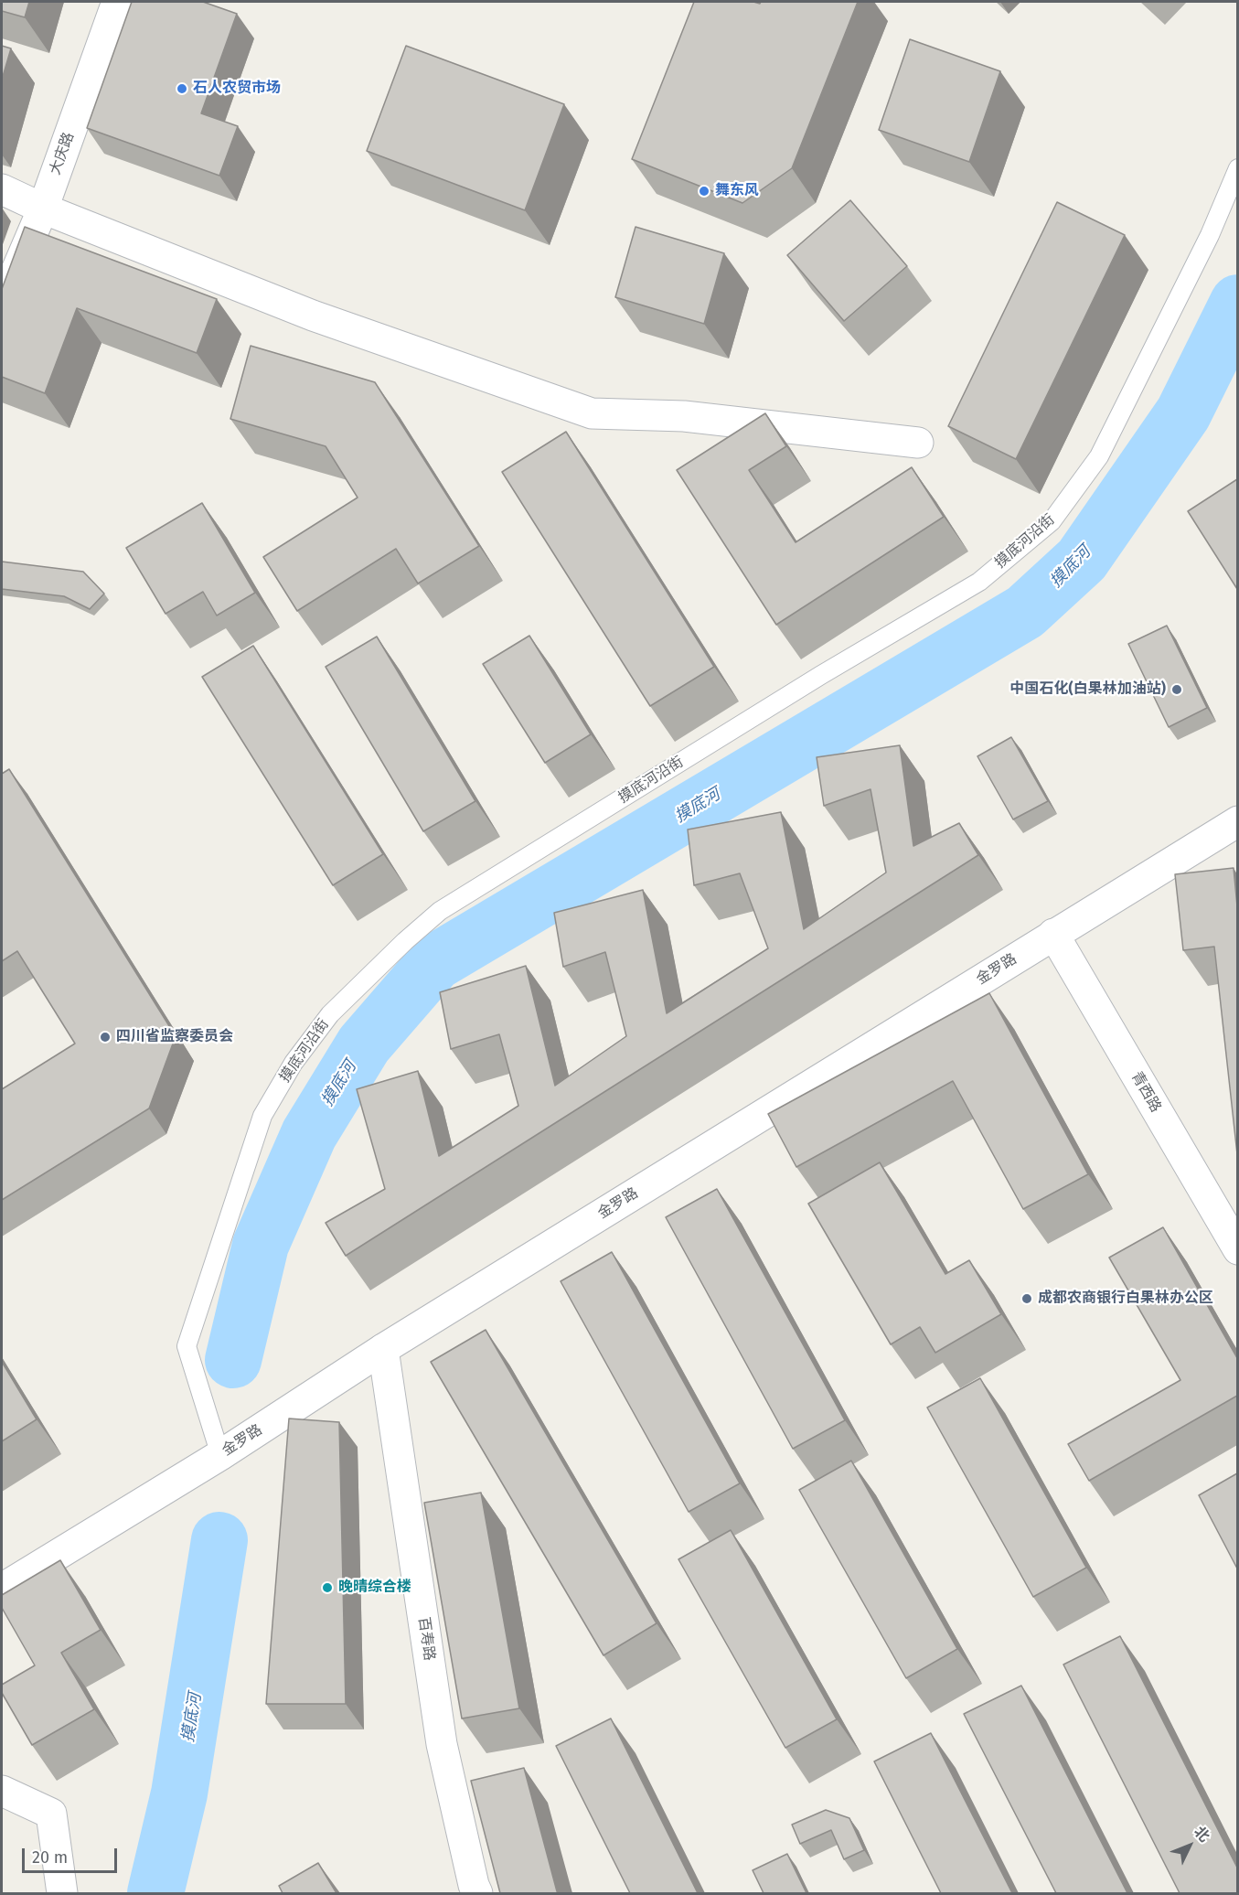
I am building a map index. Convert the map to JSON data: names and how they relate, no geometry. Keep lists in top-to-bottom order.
{
  "streets": {
    "street": [
      "大庆路",
      "金罗路",
      "青西路",
      "百寿路"
    ],
    "lane": ["摸底河沿街"]
  },
  "crossings": [
    ["摸底河沿街", "金罗路"],
    ["金罗路", "青西路"],
    ["金罗路", "百寿路"]
  ],
  "water": ["摸底河"],
  "places": [
    "石人农贸市场",
    "舞东风",
    "中国石化(白果林加油站)",
    "四川省监察委员会",
    "成都农商银行白果林办公区",
    "晚晴综合楼"
  ],
  "scale_bar": "20 m",
  "north": "top right"
}
